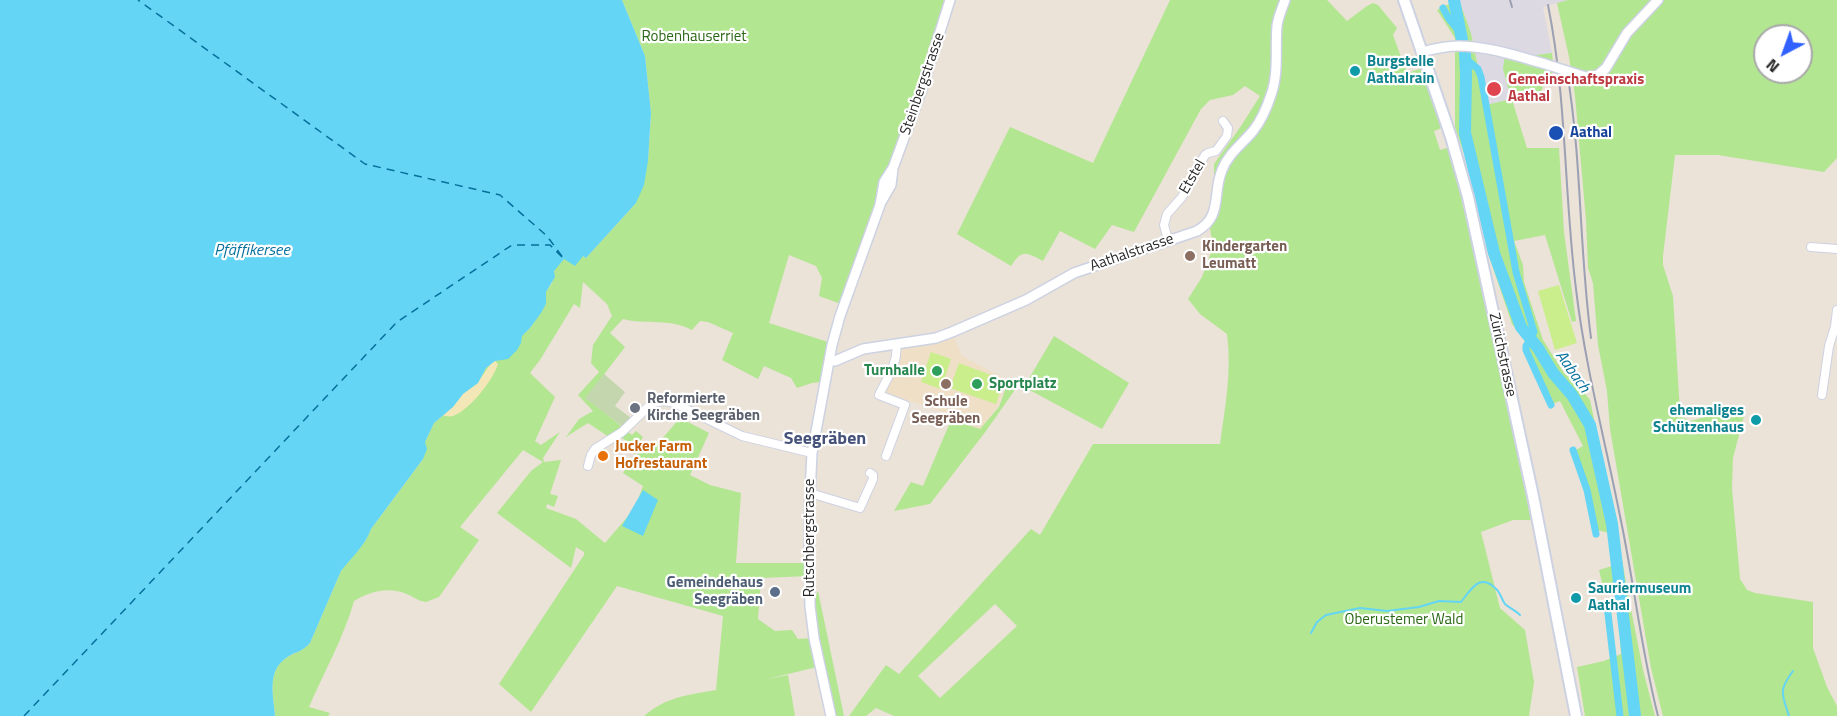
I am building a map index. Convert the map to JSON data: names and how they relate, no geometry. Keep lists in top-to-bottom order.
{
  "streets": {
    "main road": ["Zürichstrasse"],
    "street": [
      "Steinbergstrasse",
      "Etstel",
      "Aathalstrasse",
      "Rutschbergstrasse"
    ]
  },
  "crossings": [
    ["Steinbergstrasse", "Aathalstrasse"],
    ["Steinbergstrasse", "Rutschbergstrasse"],
    ["Etstel", "Aathalstrasse"],
    ["Aathalstrasse", "Rutschbergstrasse"]
  ],
  "districts": ["Seegräben"],
  "water": ["Pfäffikersee", "Aabach"],
  "parks": ["Robenhauserriet", "Oberustemer Wald"],
  "places": [
    "Burgstelle Aathalrain",
    "Gemeinschaftspraxis Aathal",
    "Aathal",
    "Kindergarten Leumatt",
    "Turnhalle",
    "Schule Seegräben",
    "Sportplatz",
    "Reformierte Kirche Seegräben",
    "ehemaliges Schützenhaus",
    "Jucker Farm Hofrestaurant",
    "Gemeindehaus Seegräben",
    "Sauriermuseum Aathal"
  ],
  "north": "bottom left"
}
